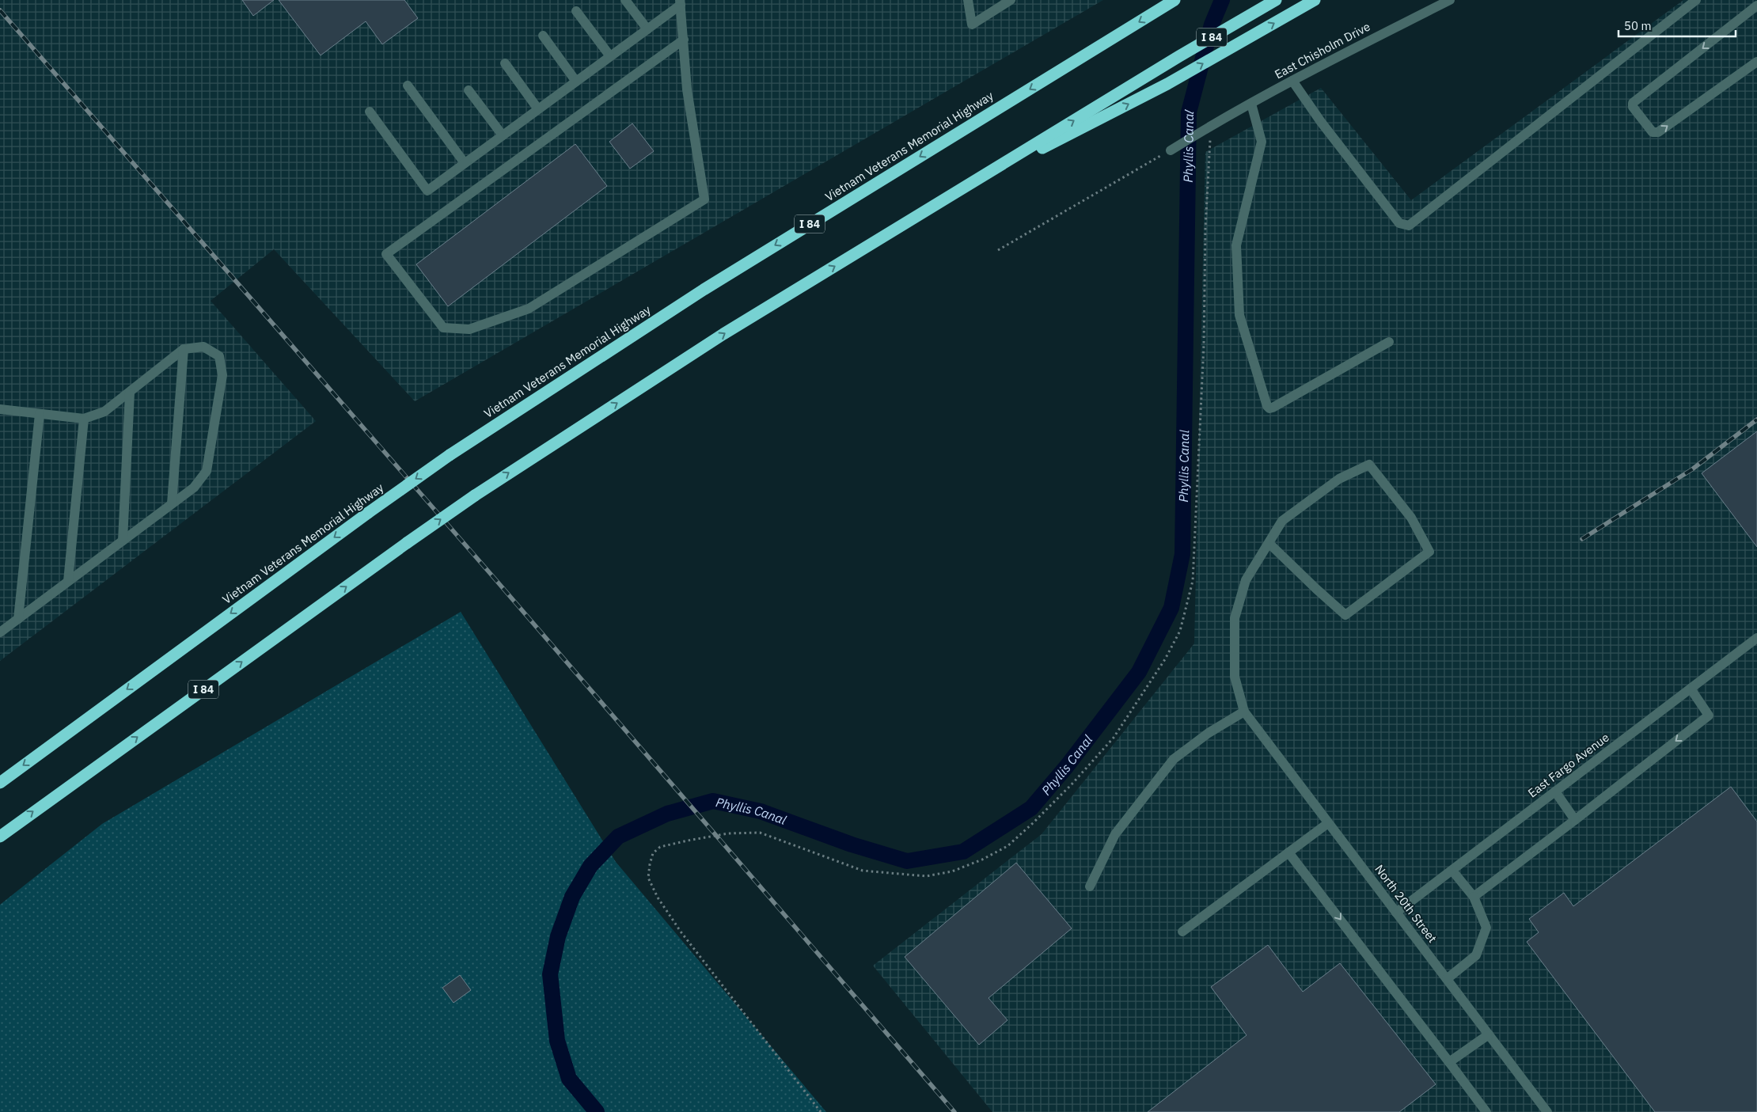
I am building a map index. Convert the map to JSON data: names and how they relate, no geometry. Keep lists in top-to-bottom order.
{
  "streets": {
    "highway": ["I 84", "Vietnam Veterans Memorial Highway"],
    "street": ["East Chisholm Drive", "East Fargo Avenue", "North 20th Street"]
  },
  "crossings": [
    ["East Fargo Avenue", "North 20th Street"]
  ],
  "water": ["Phyllis Canal"],
  "scale_bar": "50 m"
}
